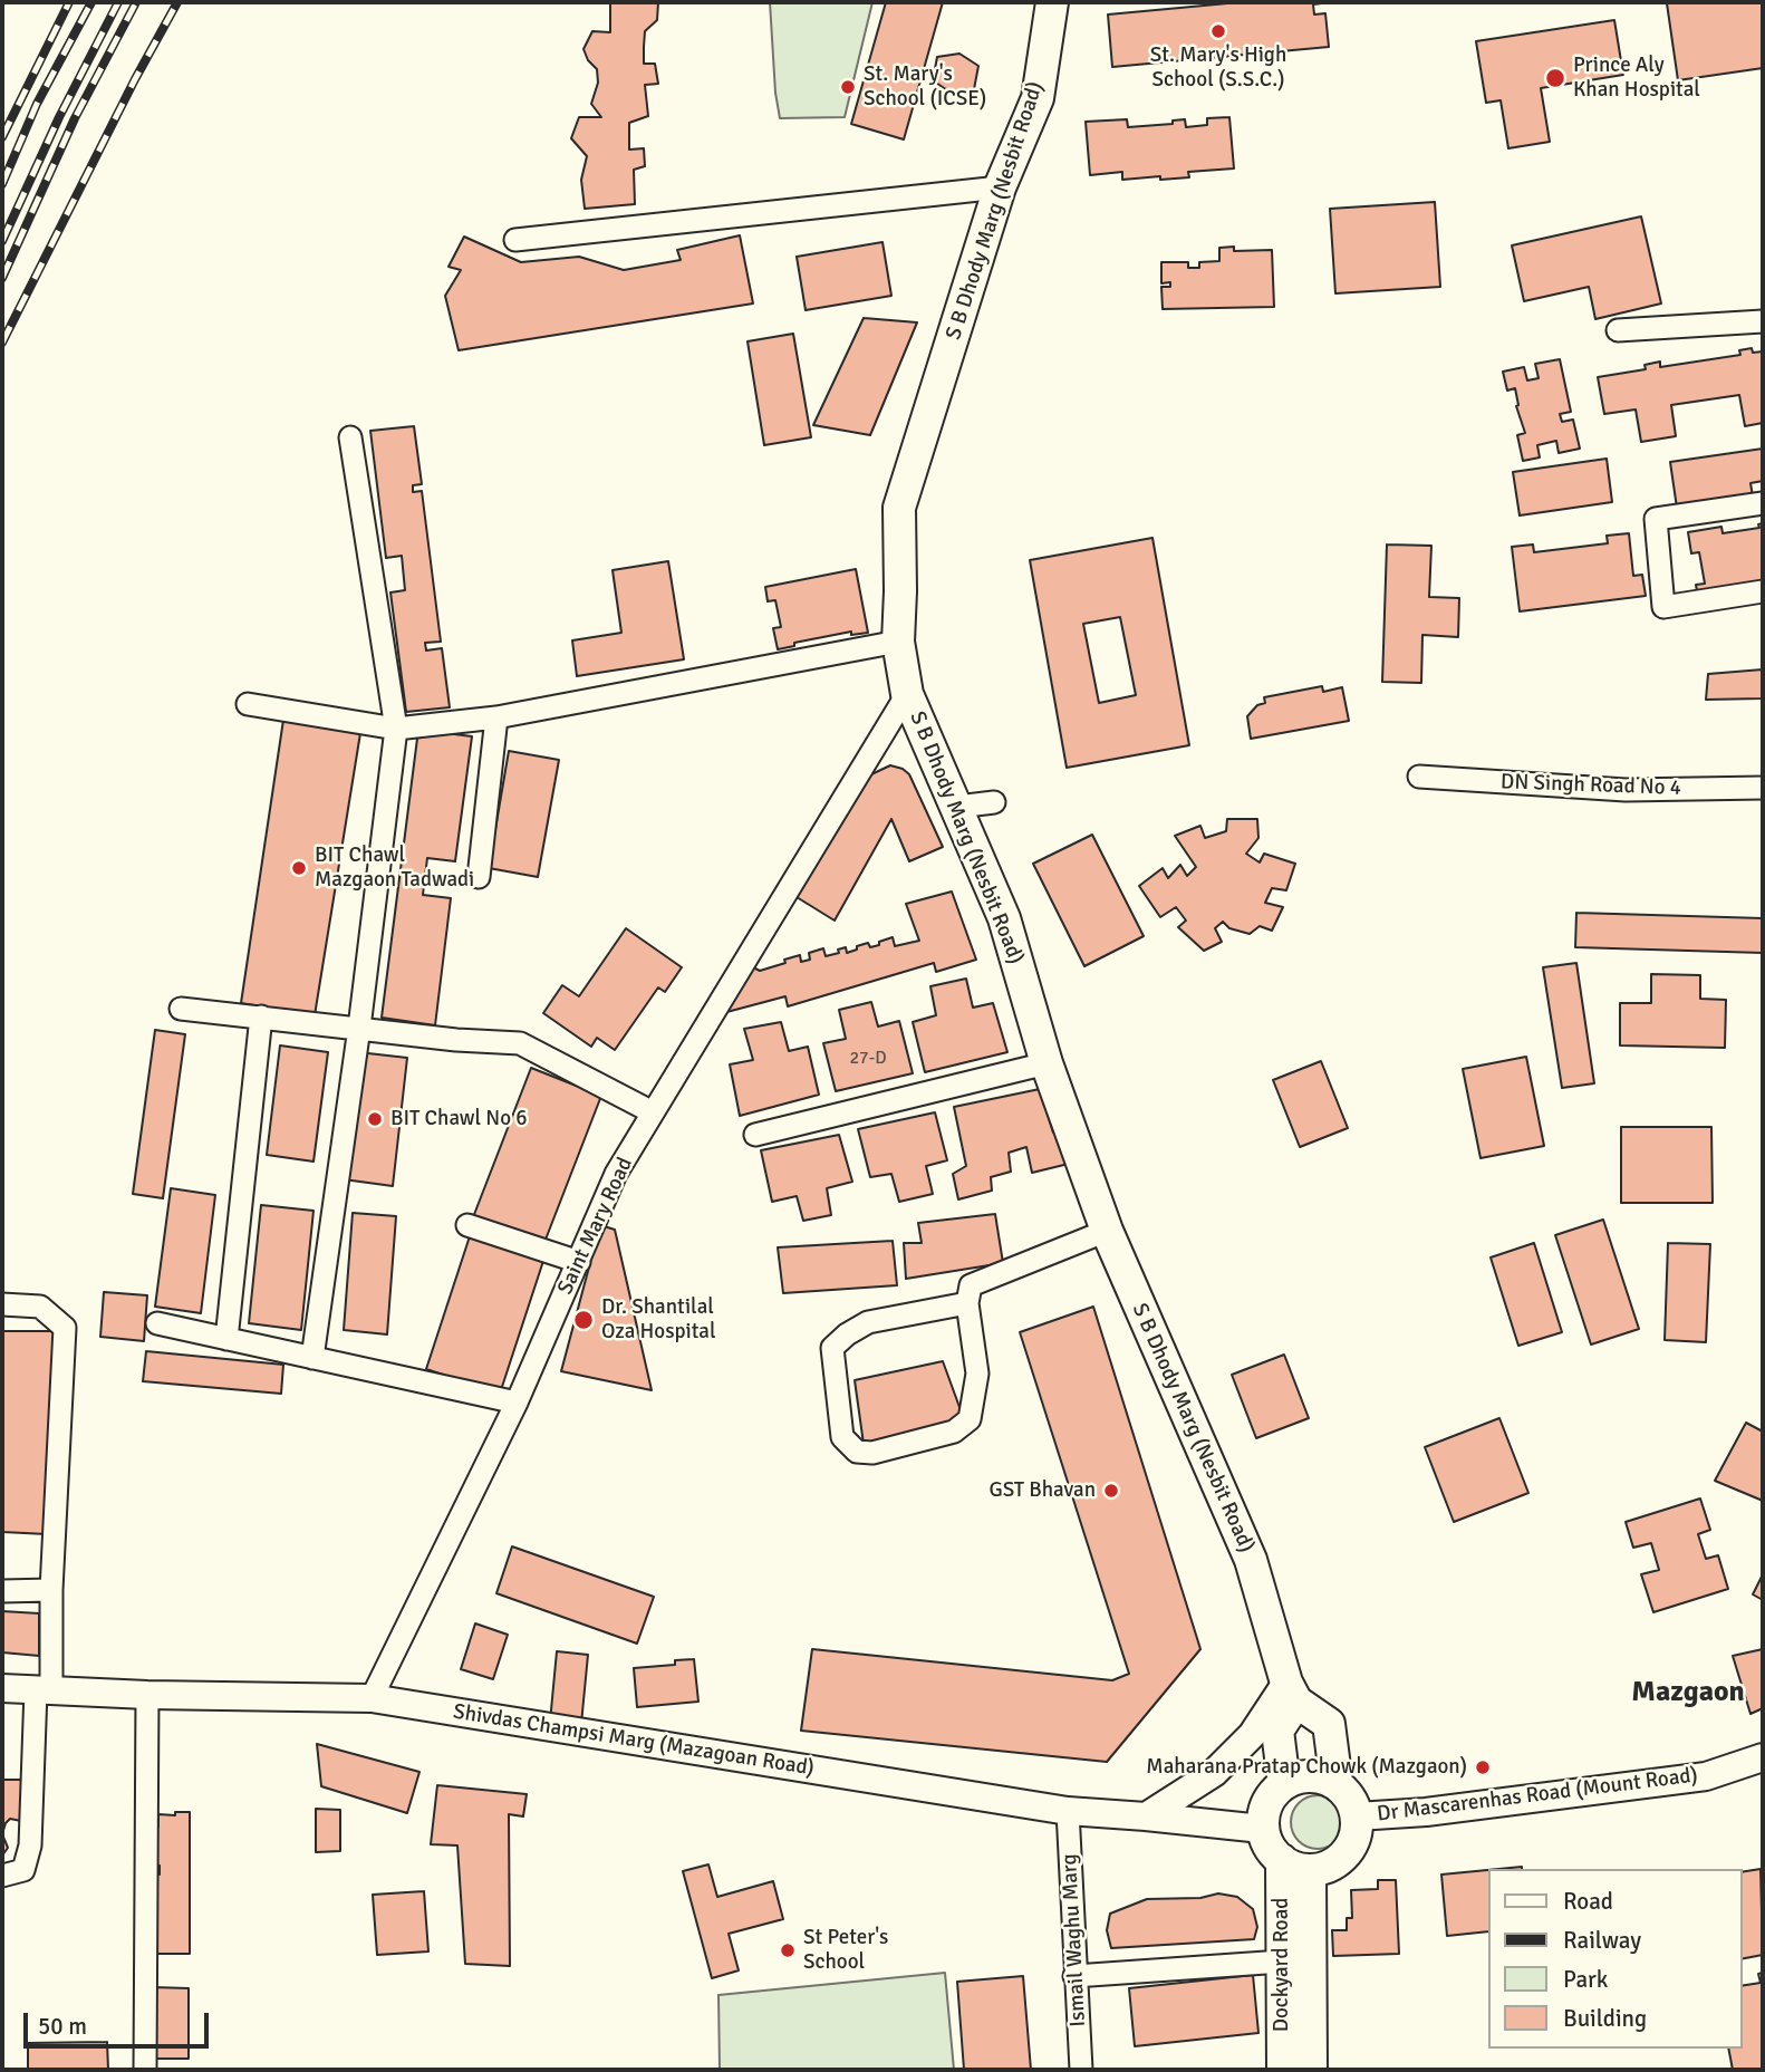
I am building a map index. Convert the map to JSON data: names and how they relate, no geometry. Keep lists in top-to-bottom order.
{
  "streets": {
    "main road": ["S B Dhody Marg (Nesbit Road)", "Dockyard Road"],
    "street": [
      "DN Singh Road No 4",
      "Saint Mary Road",
      "Shivdas Champsi Marg (Mazagoan Road)",
      "Dr Mascarenhas Road (Mount Road)",
      "Ismail Waghu Marg"
    ]
  },
  "crossings": [
    ["S B Dhody Marg (Nesbit Road)", "Saint Mary Road"],
    ["Saint Mary Road", "Shivdas Champsi Marg (Mazagoan Road)"],
    ["Shivdas Champsi Marg (Mazagoan Road)", "Dr Mascarenhas Road (Mount Road)"],
    ["Shivdas Champsi Marg (Mazagoan Road)", "Ismail Waghu Marg"],
    ["Shivdas Champsi Marg (Mazagoan Road)", "Dockyard Road"],
    ["Dr Mascarenhas Road (Mount Road)", "Dockyard Road"]
  ],
  "districts": ["Mazgaon"],
  "places": [
    "St. Mary's High School (S.S.C.)",
    "Prince Aly Khan Hospital",
    "St. Mary's School (ICSE)",
    "BIT Chawl Mazgaon Tadwadi",
    "BIT Chawl No 6",
    "Dr. Shantilal Oza Hospital",
    "GST Bhavan",
    "Maharana Pratap Chowk (Mazgaon)",
    "St Peter's School"
  ],
  "house_numbers": ["27-D"],
  "legend": [
    "Road",
    "Railway",
    "Park",
    "Building"
  ],
  "scale_bar": "50 m"
}
